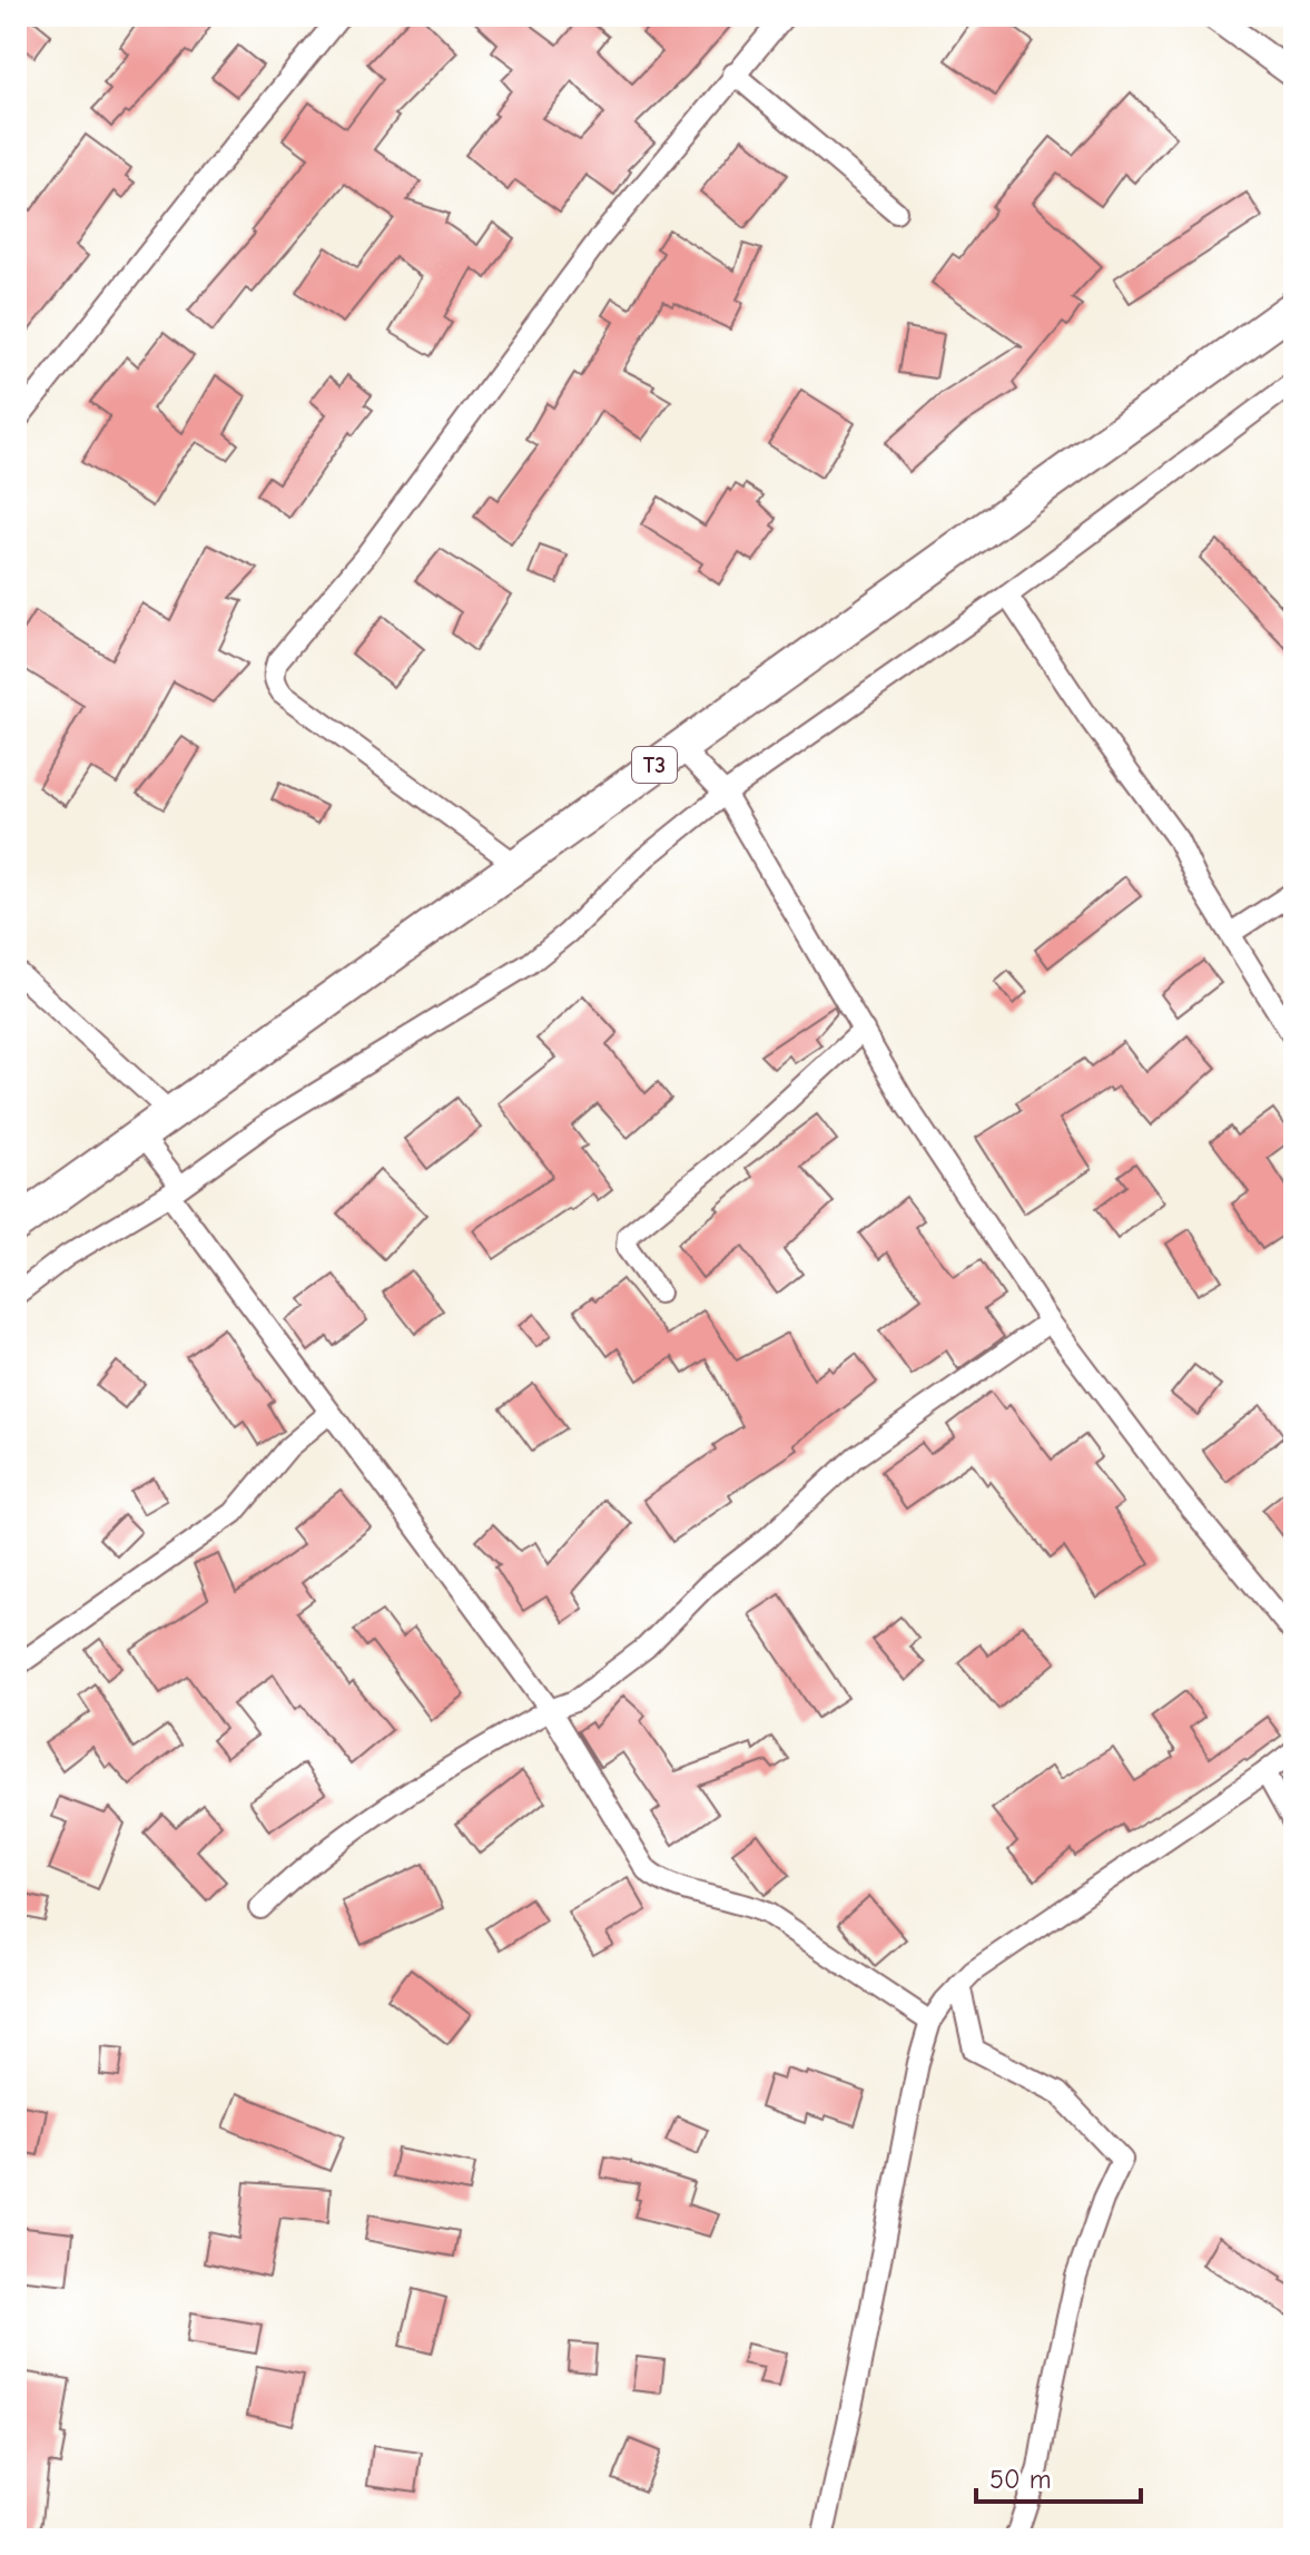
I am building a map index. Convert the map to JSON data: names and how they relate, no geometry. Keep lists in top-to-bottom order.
{
  "streets": {
    "highway": ["T3"]
  },
  "scale_bar": "50 m"
}
